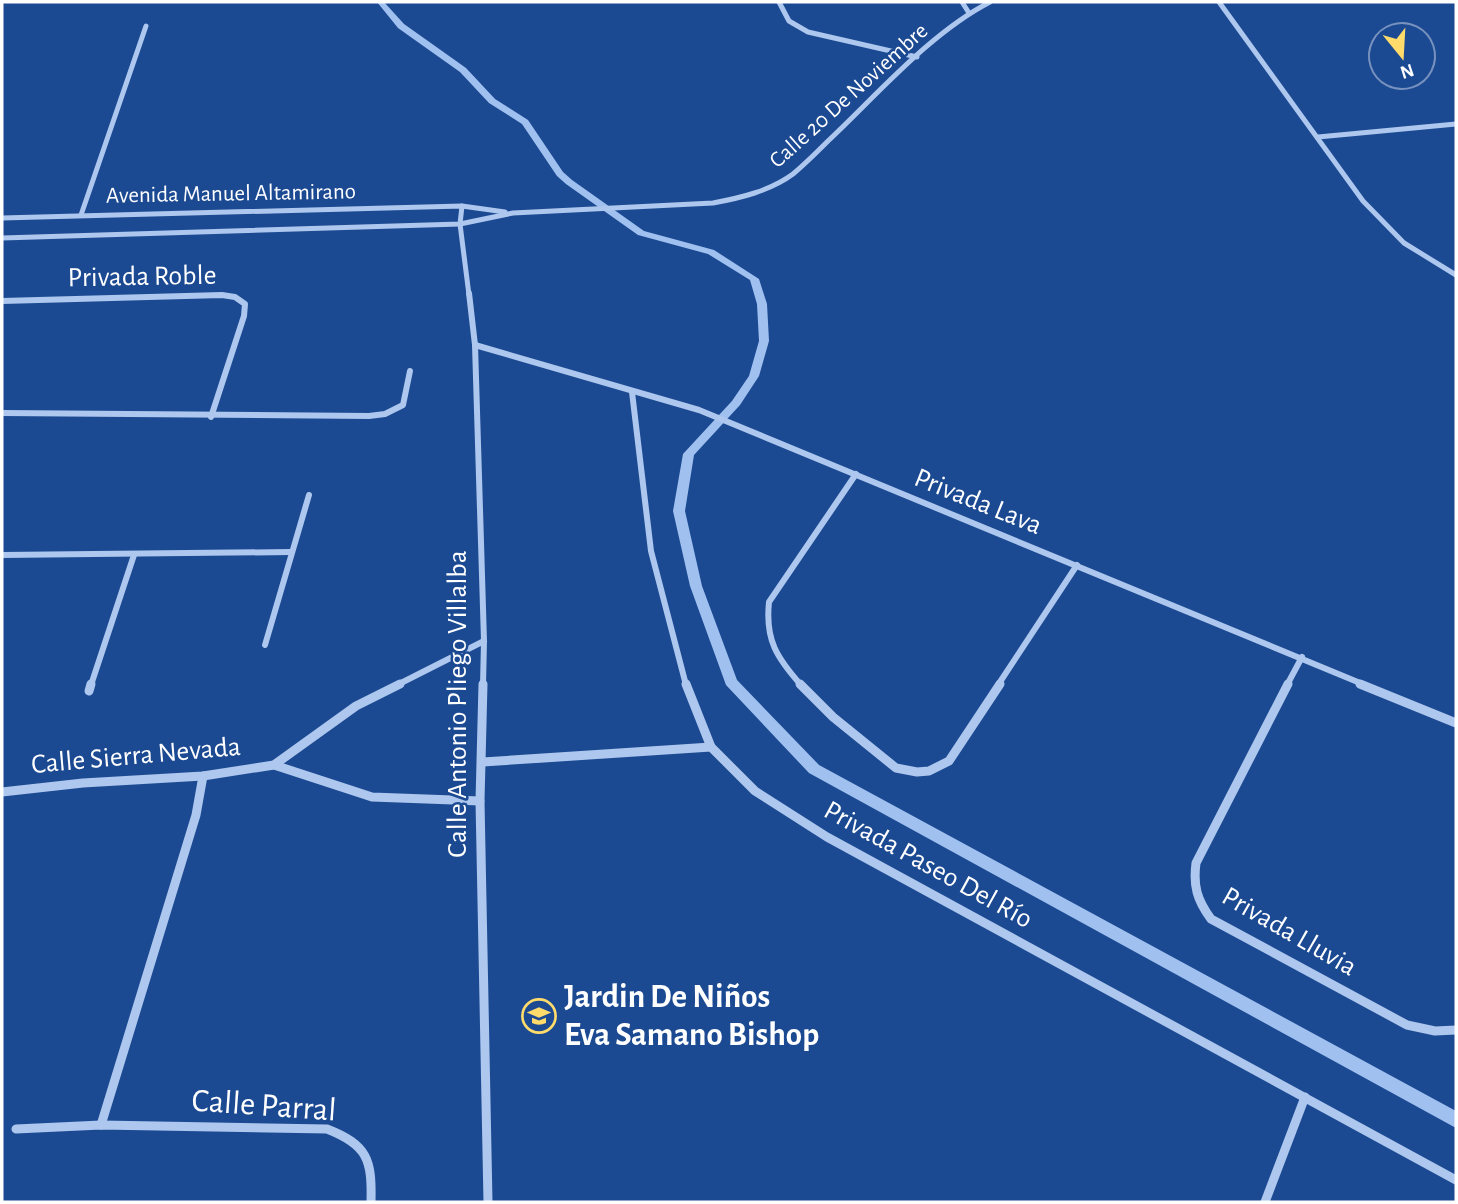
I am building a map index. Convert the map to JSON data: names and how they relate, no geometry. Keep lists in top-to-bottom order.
{
  "streets": {
    "street": [
      "Calle 20 De Noviembre",
      "Avenida Manuel Altamirano",
      "Privada Roble",
      "Privada Lava",
      "Calle Antonio Pliego Villalba",
      "Calle Sierra Nevada",
      "Privada Paseo Del Río",
      "Privada Lluvia",
      "Calle Parral"
    ]
  },
  "crossings": [
    ["Calle 20 De Noviembre", "Avenida Manuel Altamirano"],
    ["Calle 20 De Noviembre", "Calle Antonio Pliego Villalba"],
    ["Avenida Manuel Altamirano", "Calle Antonio Pliego Villalba"],
    ["Privada Lava", "Calle Antonio Pliego Villalba"],
    ["Privada Lava", "Privada Paseo Del Río"],
    ["Privada Lava", "Privada Lluvia"],
    ["Calle Antonio Pliego Villalba", "Calle Sierra Nevada"]
  ],
  "places": {
    "school or university": ["Jardin De Niños Eva Samano Bishop"]
  },
  "north": "bottom"
}
